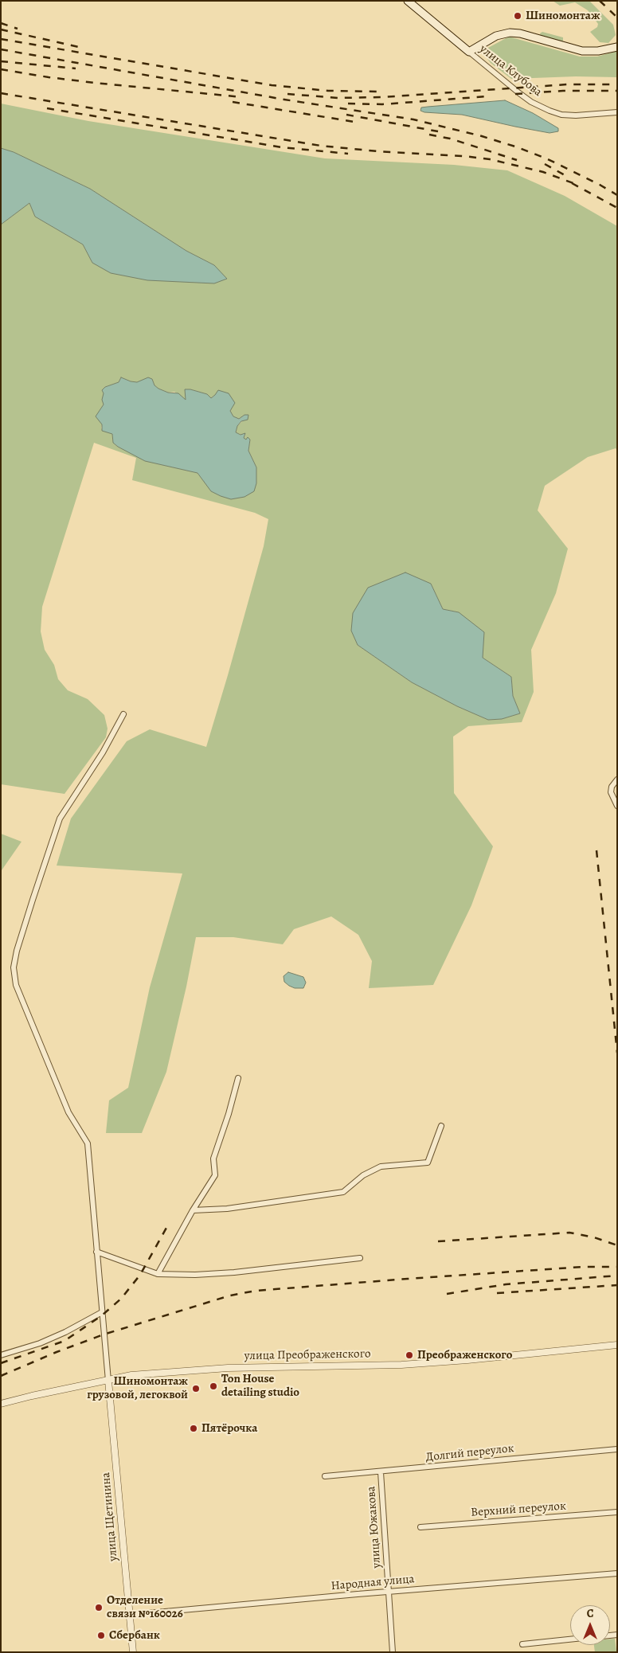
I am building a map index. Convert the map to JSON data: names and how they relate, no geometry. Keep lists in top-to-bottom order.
{
  "streets": {
    "main road": ["улица Клубова"],
    "street": [
      "улица Преображенского",
      "Долгий переулок",
      "Верхний переулок",
      "улица Щетинина",
      "улица Южакова",
      "Народная улица"
    ]
  },
  "crossings": [
    ["улица Преображенского", "улица Щетинина"],
    ["Долгий переулок", "улица Южакова"],
    ["улица Щетинина", "Народная улица"],
    ["улица Южакова", "Народная улица"]
  ],
  "places": [
    "Шиномонтаж",
    "Преображенского",
    "Ton House detailing studio",
    "Шиномонтаж грузовой, легоквой",
    "Пятёрочка",
    "Отделение связи №160026",
    "Сбербанк"
  ],
  "north": "top"
}
